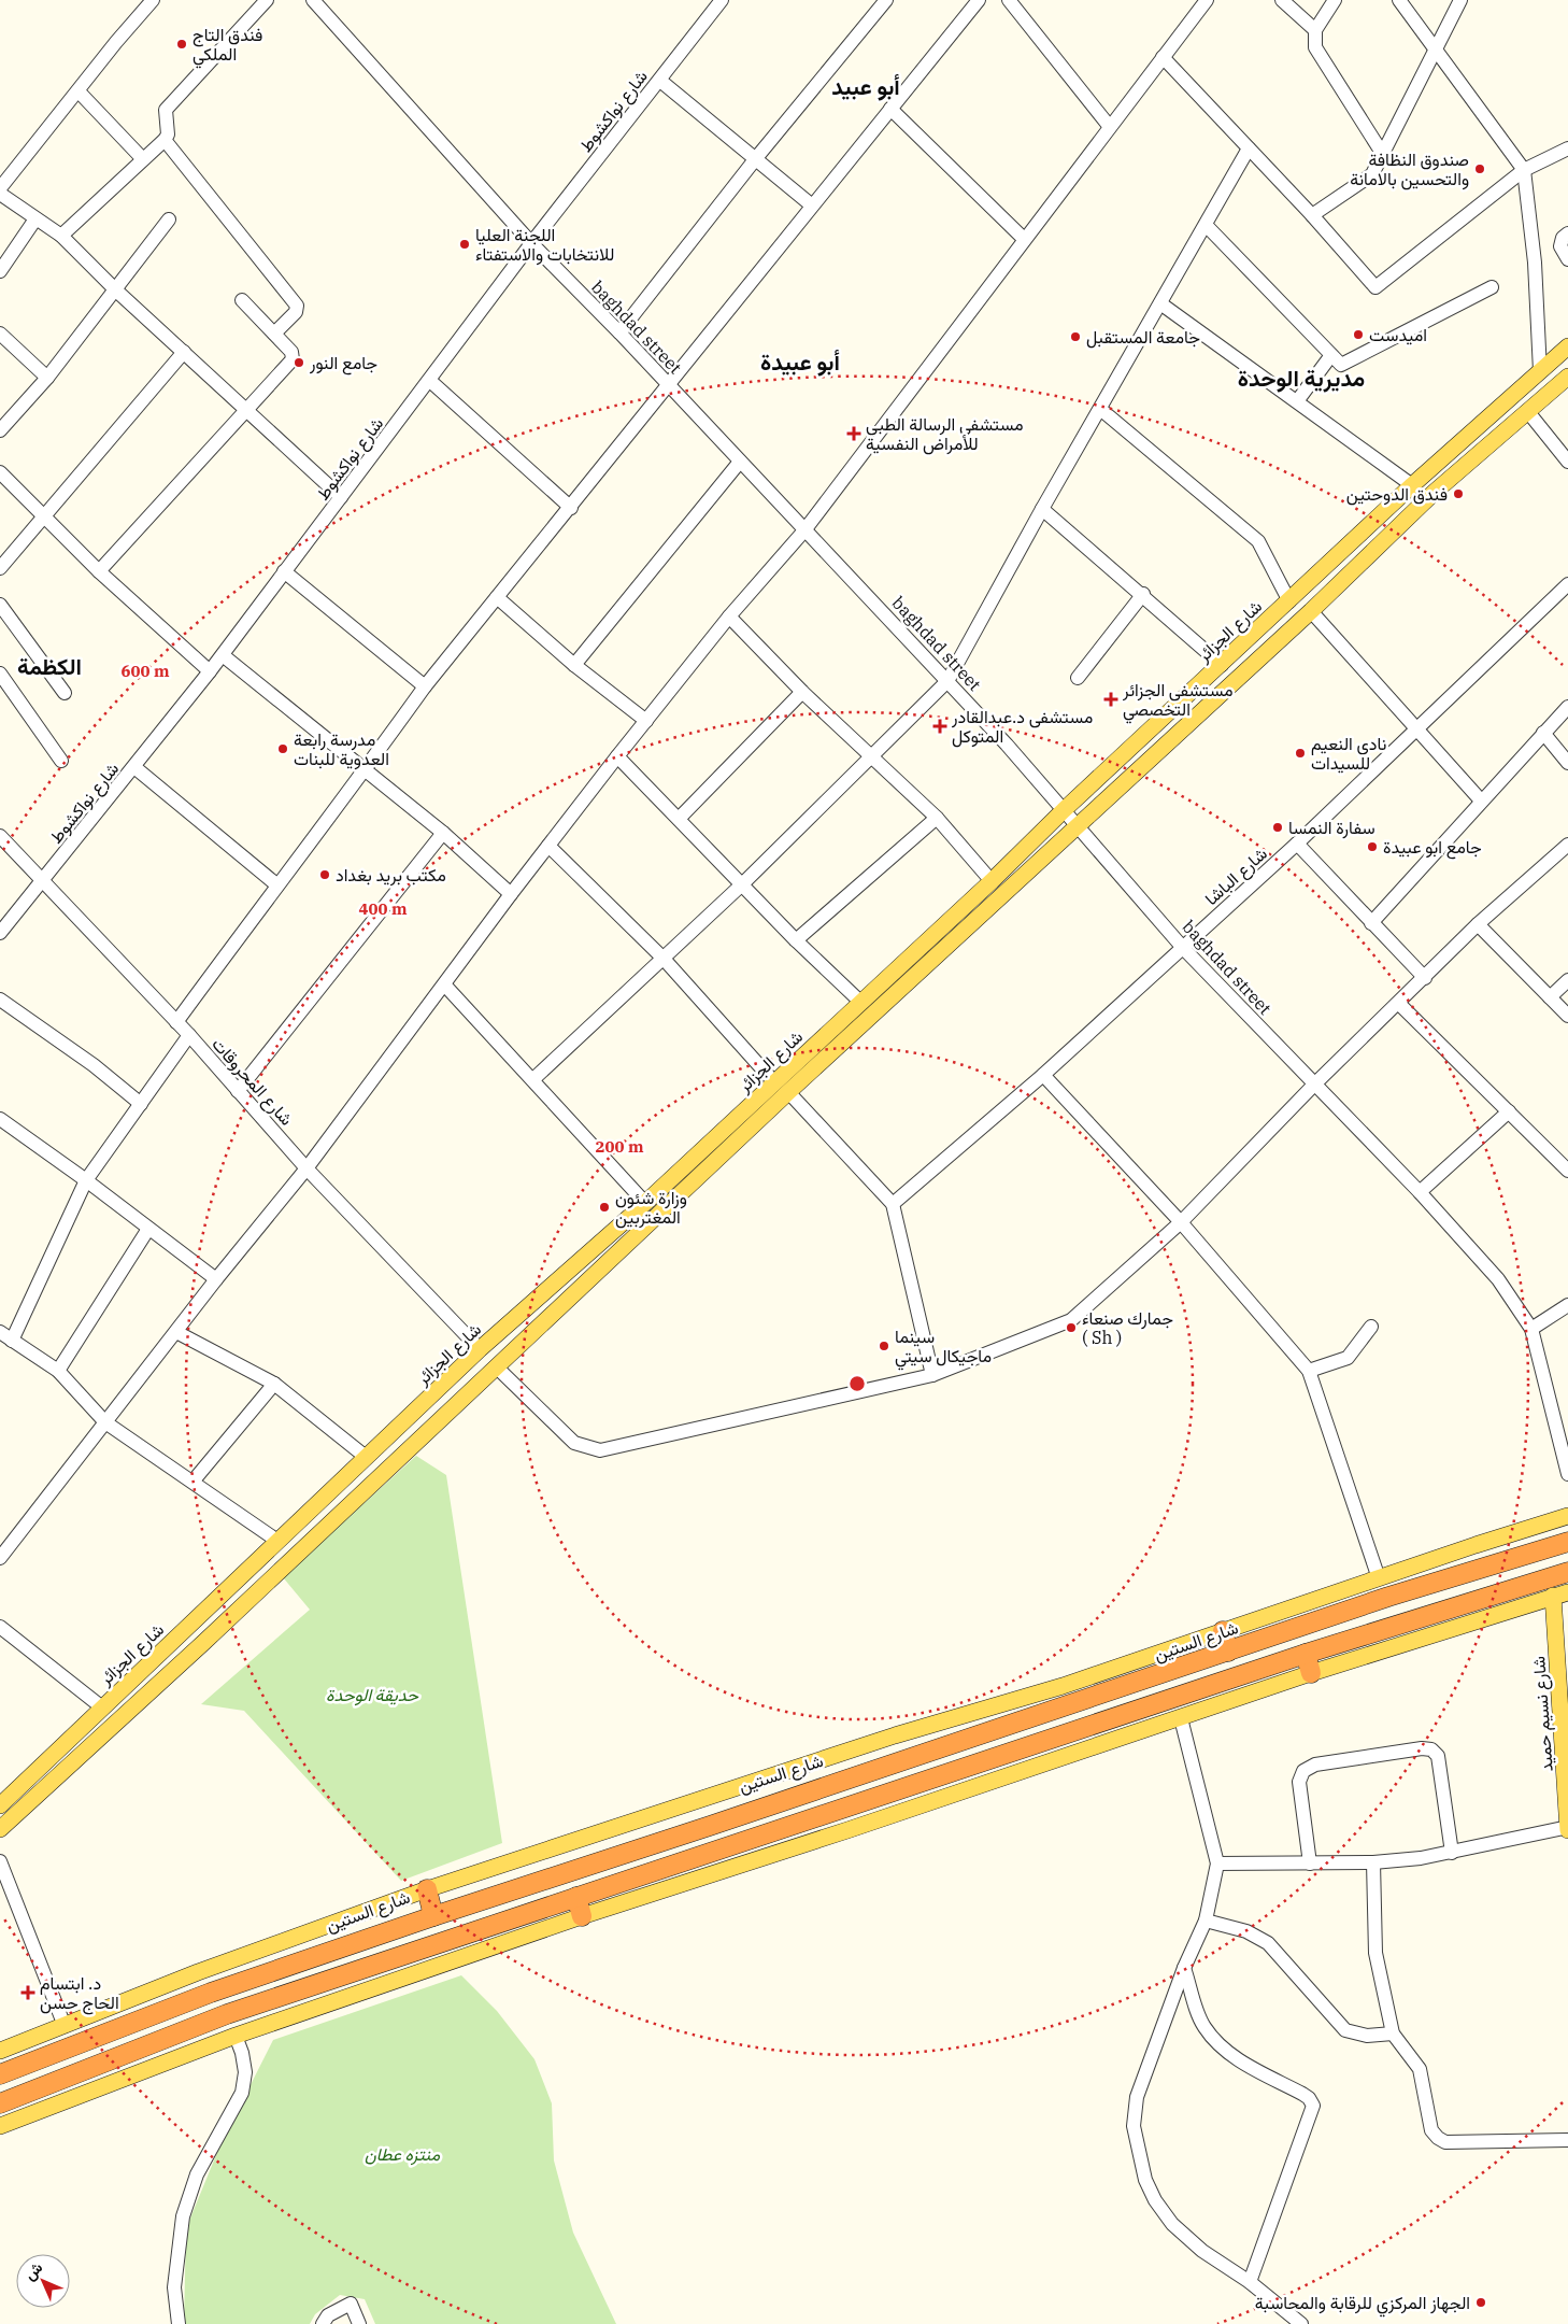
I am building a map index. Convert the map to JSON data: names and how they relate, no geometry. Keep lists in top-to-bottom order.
{
  "streets": {
    "highway": ["شارع الستين"],
    "main road": ["شارع الجزائر", "شارع نسيم حميد"],
    "street": [
      "شارع نواكشوط",
      "baghdad street",
      "شارع الباشا",
      "شارع المحروقات"
    ]
  },
  "crossings": [
    ["شارع نواكشوط", "baghdad street"],
    ["شارع نواكشوط", "شارع المحروقات"],
    ["baghdad street", "شارع الجزائر"],
    ["baghdad street", "شارع الباشا"],
    ["شارع الجزائر", "شارع المحروقات"]
  ],
  "districts": [
    "أبو عبيد",
    "أبو عبيدة",
    "مديرية الوحدة",
    "الكظمة"
  ],
  "parks": ["حديقة الوحدة", "منتزه عطان"],
  "places": {
    "other": [
      "فندق التاج الملكي",
      "صندوق النظافة والتحسين بالامانة",
      "اللجنة العليا للانتخابات والاستفتاء",
      "اميدست",
      "جامعة المستقبل",
      "جامع النور",
      "فندق الدوحتين",
      "مدرسة رابعة العدوية للبنات",
      "نادي النعيم للسيدات",
      "سفارة النمسا",
      "جامع ابو عبيدة",
      "مكتب بريد بغداد",
      "وزارة شئون المغتربين",
      "جمارك صنعاء ( Sh )",
      "سينما ماجيكال سيتي",
      "الجهاز المركزي للرقابة والمحاسبة"
    ],
    "health": [
      "مستشفى الرسالة الطبي للأمراض النفسية",
      "مستشفى الجزائر التخصصي",
      "مستشفى د.عبدالقادر المتوكل",
      "د. ابتسام الحاج حسن"
    ]
  },
  "north": "top left",
  "rings": ["600 m", "400 m", "200 m"]
}
